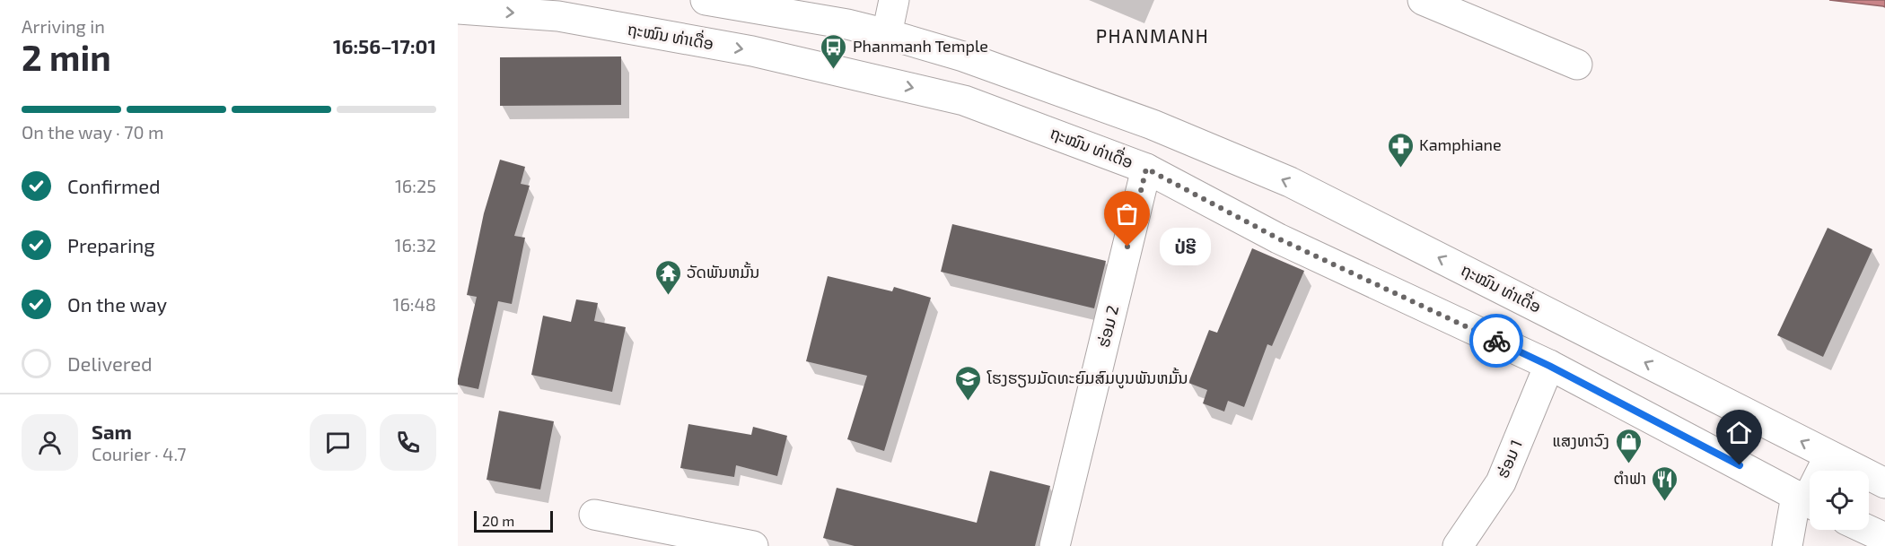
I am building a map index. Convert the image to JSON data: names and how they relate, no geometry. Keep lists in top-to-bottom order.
{
  "streets": {
    "main road": ["ຖະໝົນ ທ່າເດື່ອ", "ຮ່ອມ 2", "ຮ່ອມ 1"]
  },
  "crossings": [
    ["ຖະໝົນ ທ່າເດື່ອ", "ຮ່ອມ 2"],
    ["ຖະໝົນ ທ່າເດື່ອ", "ຮ່ອມ 1"]
  ],
  "districts": ["PHANMANH"],
  "places": {
    "bus stop": ["Phanmanh Temple"],
    "pharmacy": ["Kamphiane"],
    "other": ["ປ່ຮີ"],
    "temple": ["ວັດພັນຫມັ້ນ"],
    "school or university": ["ໂຮງຮຽນມັດທະຍົມສົມບູນພັນຫມັ້ນ"],
    "shop": ["ແສງທາວົງ"],
    "restaurant": ["ຕຳຟາ"]
  },
  "scale_bar": "20 m",
  "page": {
    "heading": ["2 min", "Arriving in", "16:56–17:01"],
    "panel": ["Sam", "Courier · 4.7"],
    "bar": "On the way · 70 m",
    "list": [
      ["Confirmed", "16:25"],
      ["Preparing", "16:32"],
      ["On the way", "16:48"],
      "Delivered"
    ],
    "bubble": "ປ່ຮີ",
    "scale": "20 m"
  }
}
